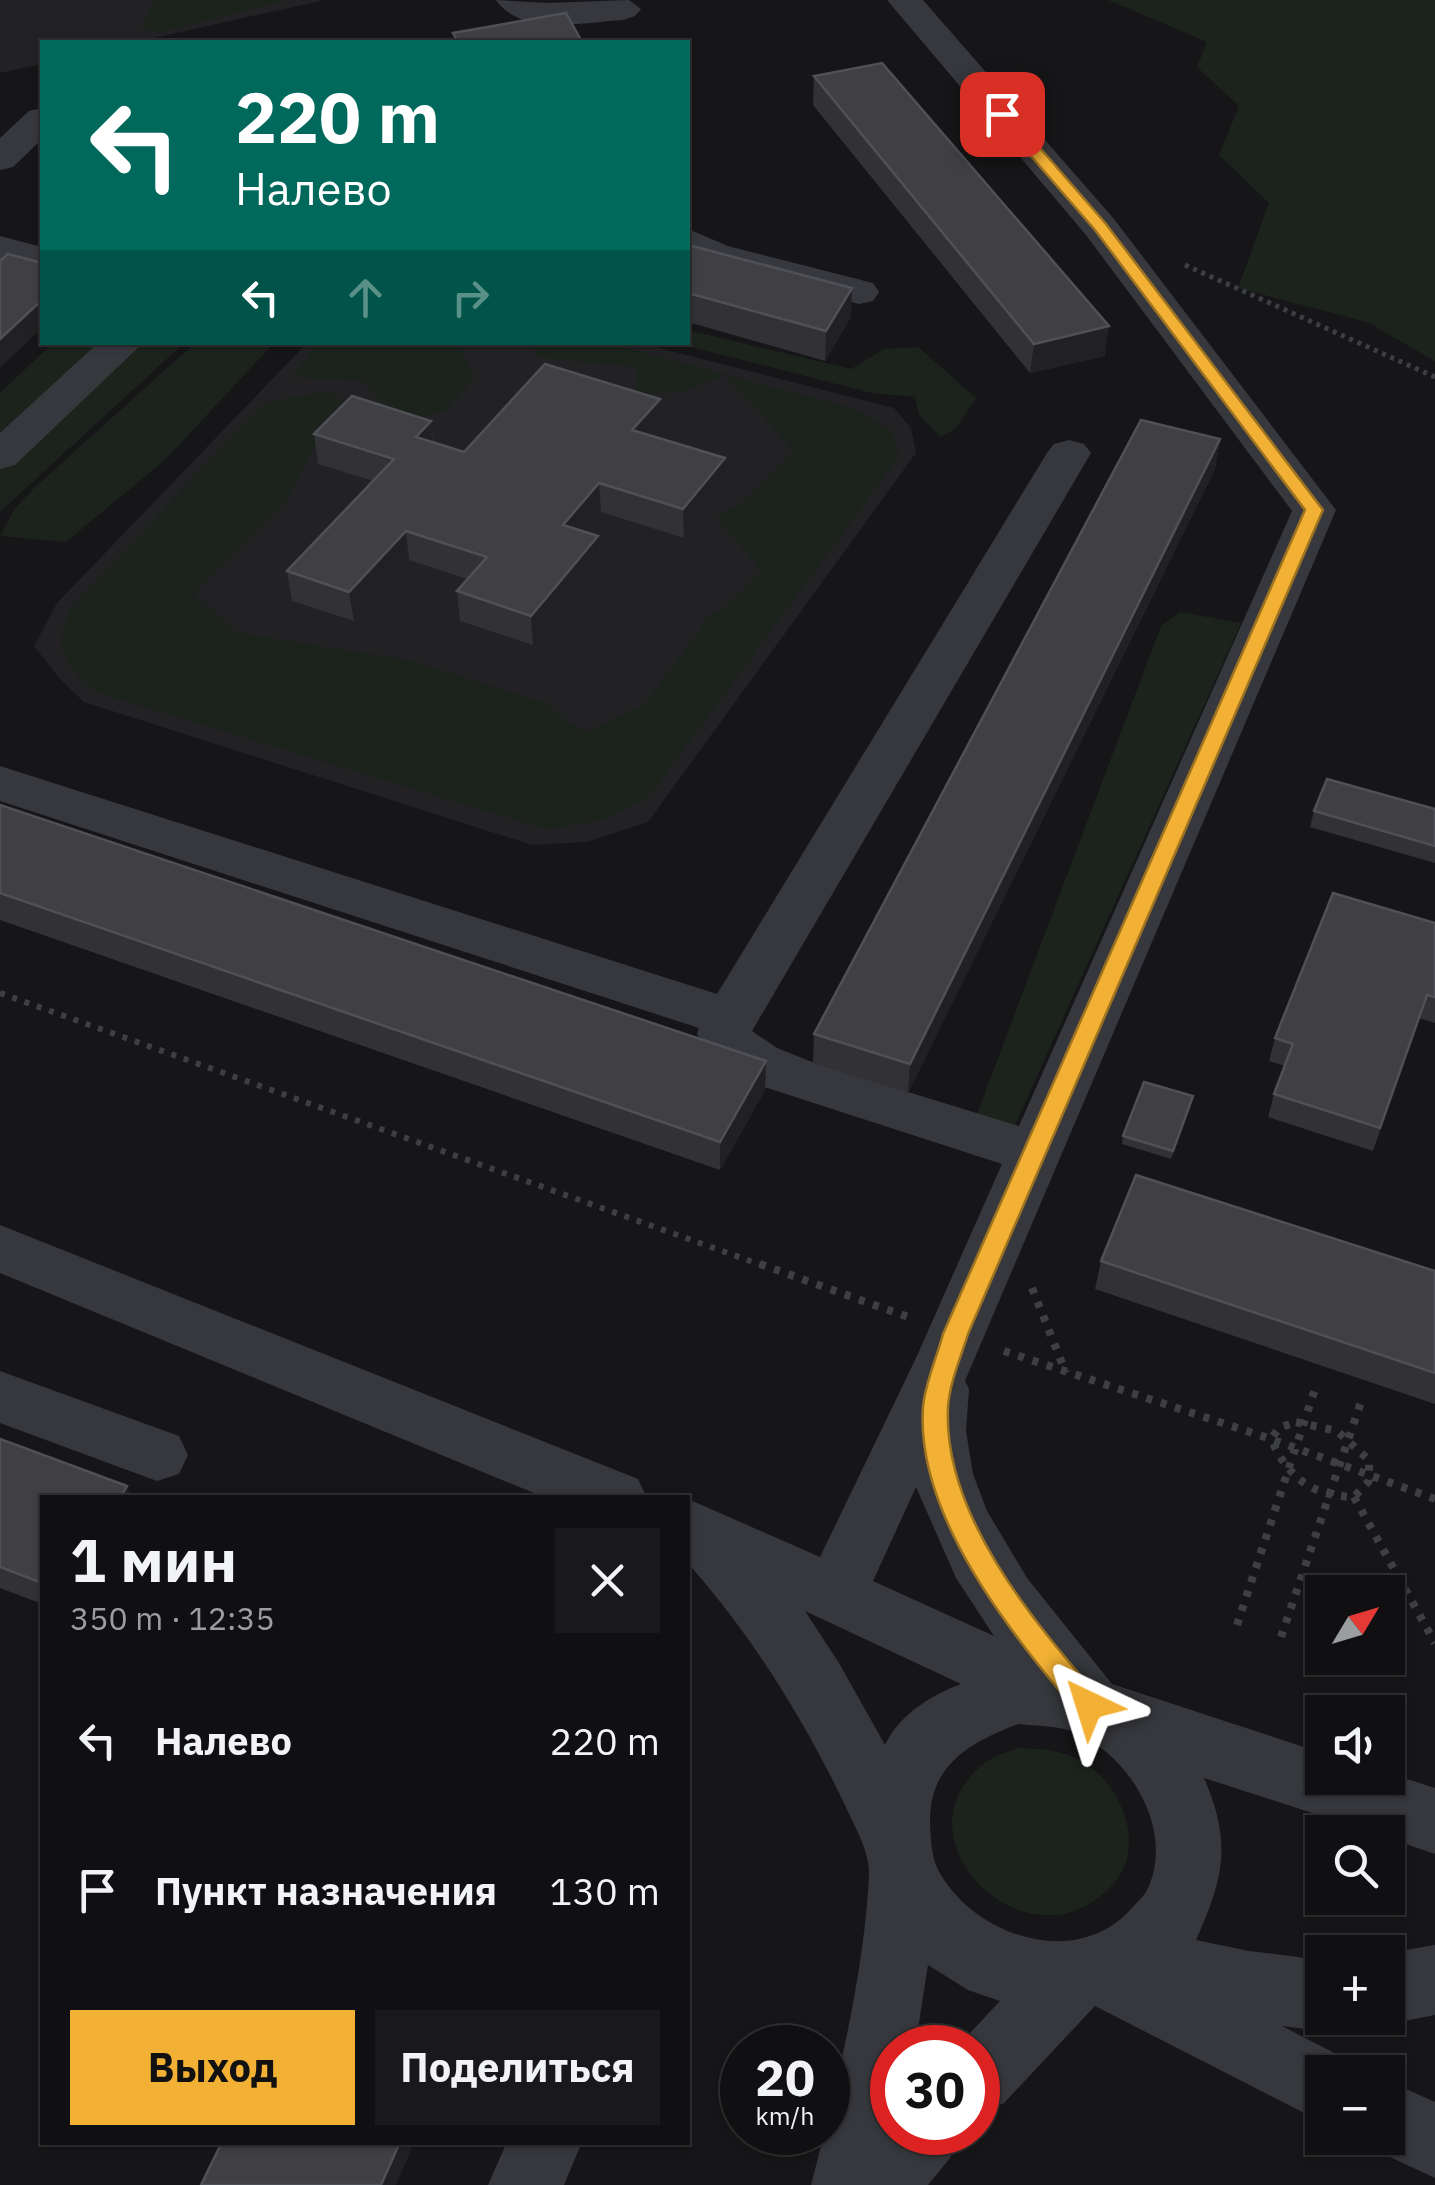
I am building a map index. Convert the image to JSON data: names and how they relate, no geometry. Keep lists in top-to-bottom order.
{
  "north": "top right",
  "page": {
    "turn": ["220 m", "Налево"],
    "heading": ["1 мин", "350 m · 12:35"],
    "map_buttons": ["+", "−"],
    "list": [
      {
        "name": "Налево",
        "value": "220 m"
      },
      {
        "name": "Пункт назначения",
        "value": "130 m"
      }
    ],
    "buttons": ["Выход", "Поделиться"],
    "speed": "20 km/h",
    "limit": "30"
  }
}
